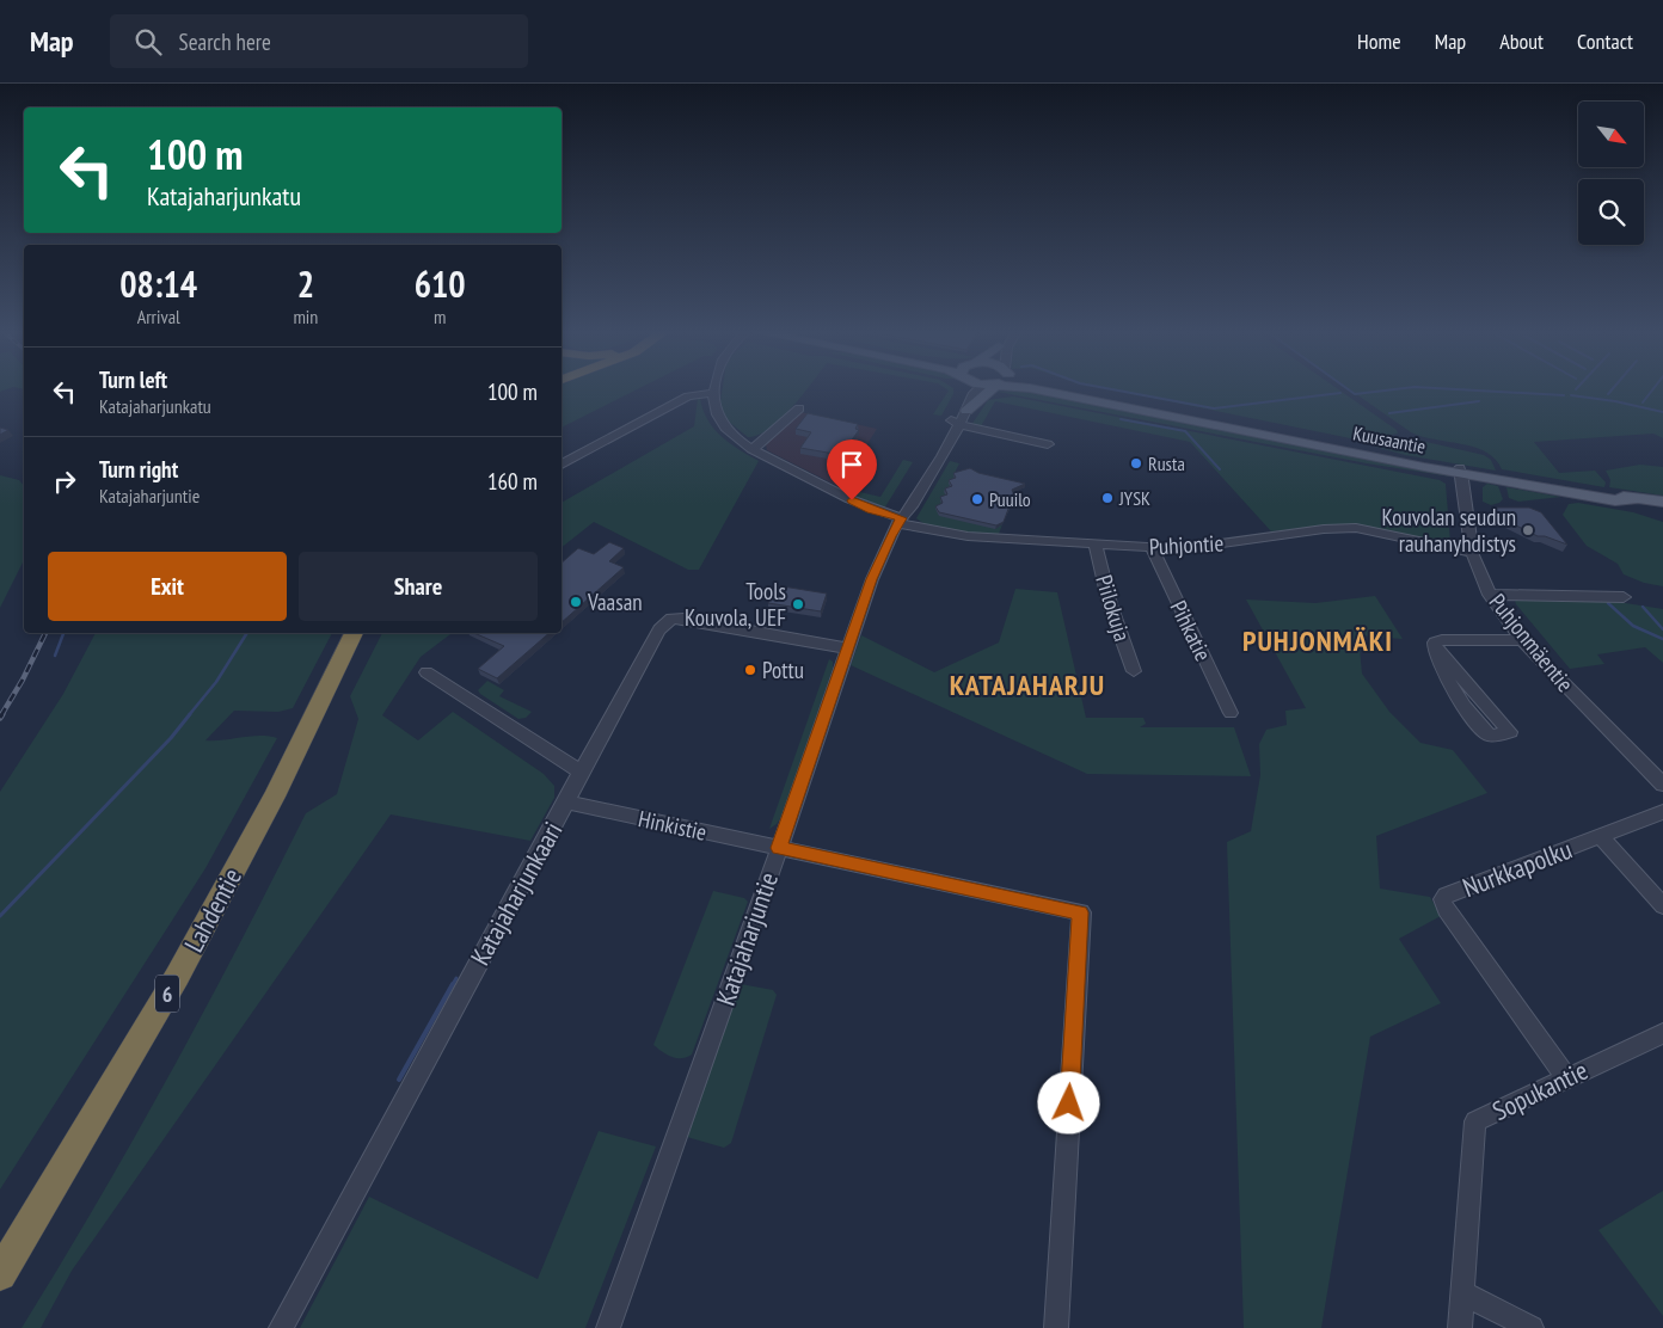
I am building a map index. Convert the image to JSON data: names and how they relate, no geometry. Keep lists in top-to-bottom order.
{
  "streets": {
    "highway": ["Lahdentie", "6"],
    "main road": ["Kuusaantie"],
    "street": [
      "Puhjontie",
      "Piilokuja",
      "Pihkatie",
      "Puhjonmäentie",
      "Hinkistie",
      "Nurkkapolku",
      "Katajaharjunkaari",
      "Katajaharjuntie",
      "Sopukantie"
    ]
  },
  "crossings": [
    ["Kuusaantie", "Puhjonmäentie"],
    ["Puhjontie", "Piilokuja"],
    ["Puhjontie", "Pihkatie"],
    ["Puhjontie", "Puhjonmäentie"],
    ["Puhjontie", "Katajaharjuntie"],
    ["Hinkistie", "Katajaharjunkaari"],
    ["Hinkistie", "Katajaharjuntie"],
    ["Nurkkapolku", "Sopukantie"],
    ["Katajaharjunkaari", "Katajaharjuntie"]
  ],
  "districts": ["PUHJONMÄKI", "KATAJAHARJU"],
  "places": [
    "Rusta",
    "JYSK",
    "Puuilo",
    "Kouvolan seudun rauhanyhdistys",
    "Vaasan",
    "Tools Kouvola, UEF",
    "Pottu"
  ],
  "north": "bottom right",
  "page": {
    "header": "Map",
    "search": "Search here",
    "nav": [
      "Home",
      "Map",
      "About",
      "Contact"
    ],
    "turn": ["100 m", "Katajaharjunkatu"],
    "eta": [
      "08:14",
      "Arrival",
      "2",
      "min",
      "610",
      "m"
    ],
    "list": [
      {
        "name": "Turn left",
        "note": "Katajaharjunkatu",
        "value": "100 m"
      },
      {
        "name": "Turn right",
        "note": "Katajaharjuntie",
        "value": "160 m"
      }
    ],
    "buttons": ["Exit", "Share"]
  }
}
